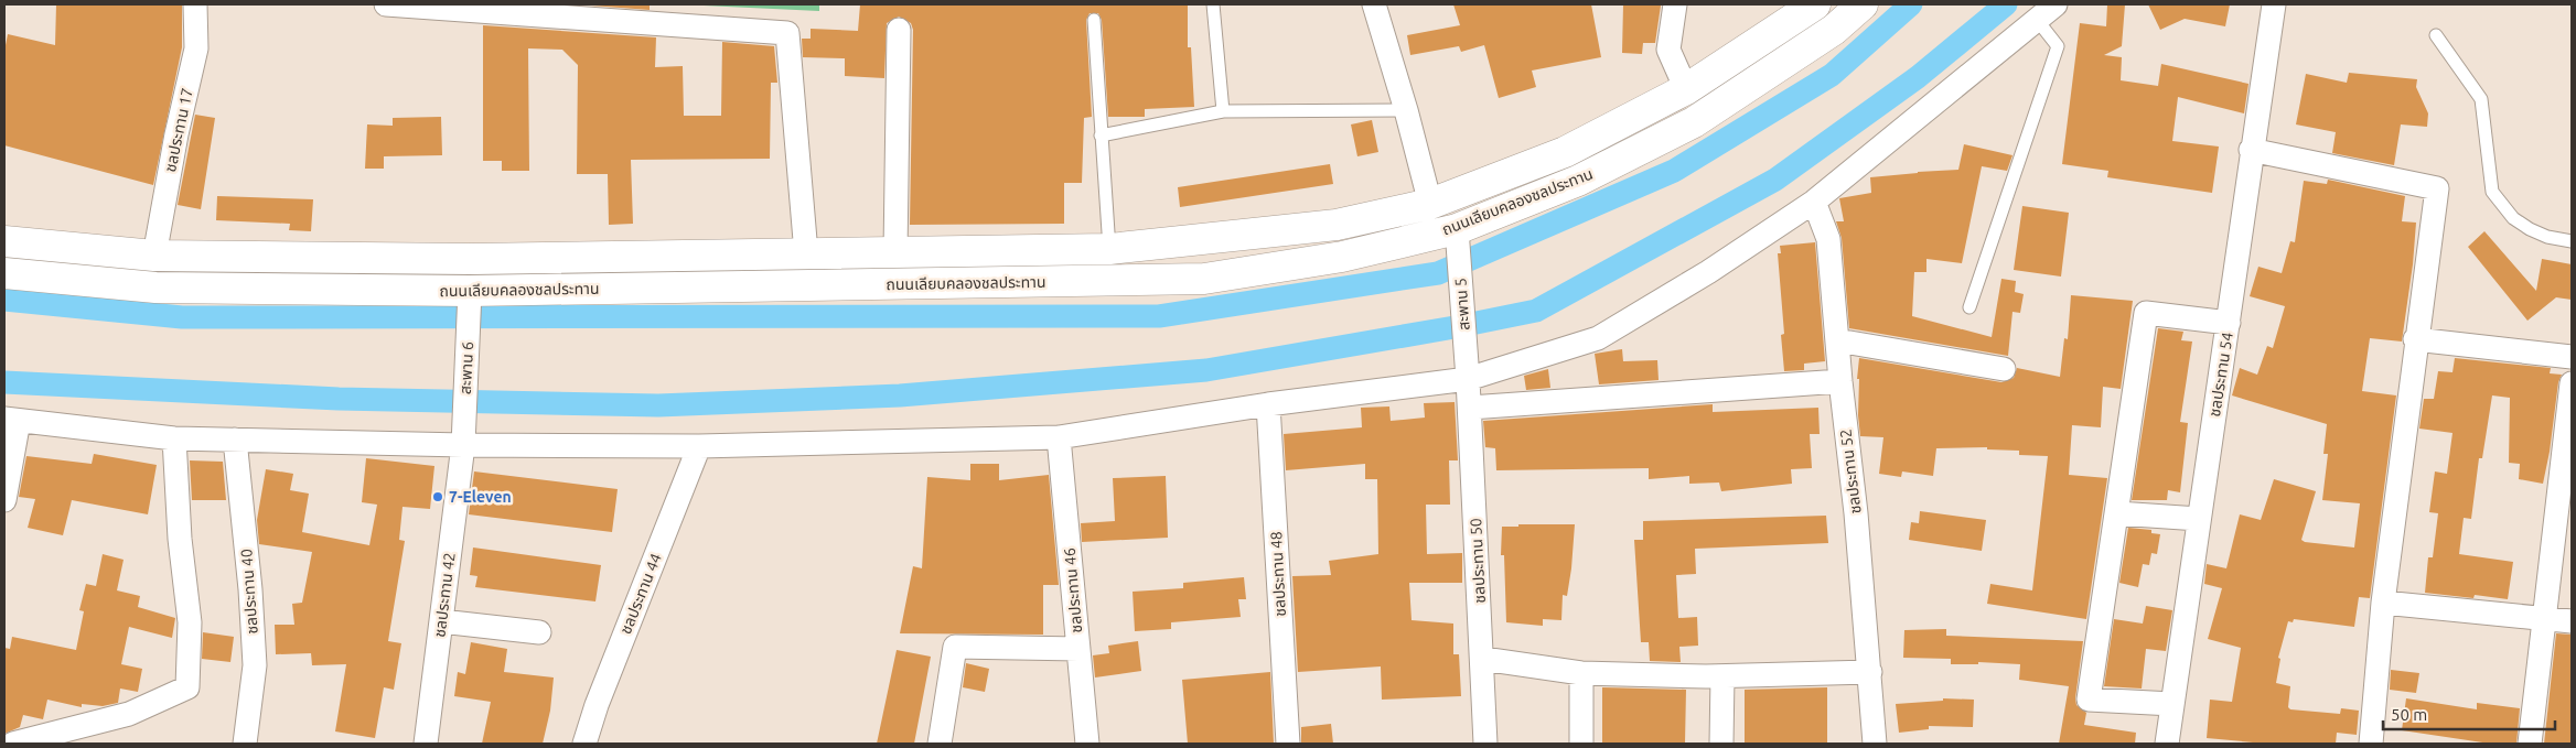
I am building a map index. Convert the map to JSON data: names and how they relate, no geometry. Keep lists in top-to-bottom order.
{
  "streets": {
    "street": [
      "ชลประทาน 17",
      "ถนนเลียบคลองชลประทาน",
      "สะพาน 5",
      "สะพาน 6",
      "ชลประทาน 54",
      "ชลประทาน 52",
      "ชลประทาน 50",
      "ชลประทาน 48",
      "ชลประทาน 46",
      "ชลประทาน 40",
      "ชลประทาน 44",
      "ชลประทาน 42"
    ]
  },
  "crossings": [
    ["ชลประทาน 17", "ถนนเลียบคลองชลประทาน"],
    ["ถนนเลียบคลองชลประทาน", "สะพาน 5"],
    ["ถนนเลียบคลองชลประทาน", "สะพาน 6"],
    ["สะพาน 5", "ชลประทาน 50"],
    ["สะพาน 6", "ชลประทาน 42"]
  ],
  "places": ["7-Eleven"],
  "scale_bar": "50 m"
}
